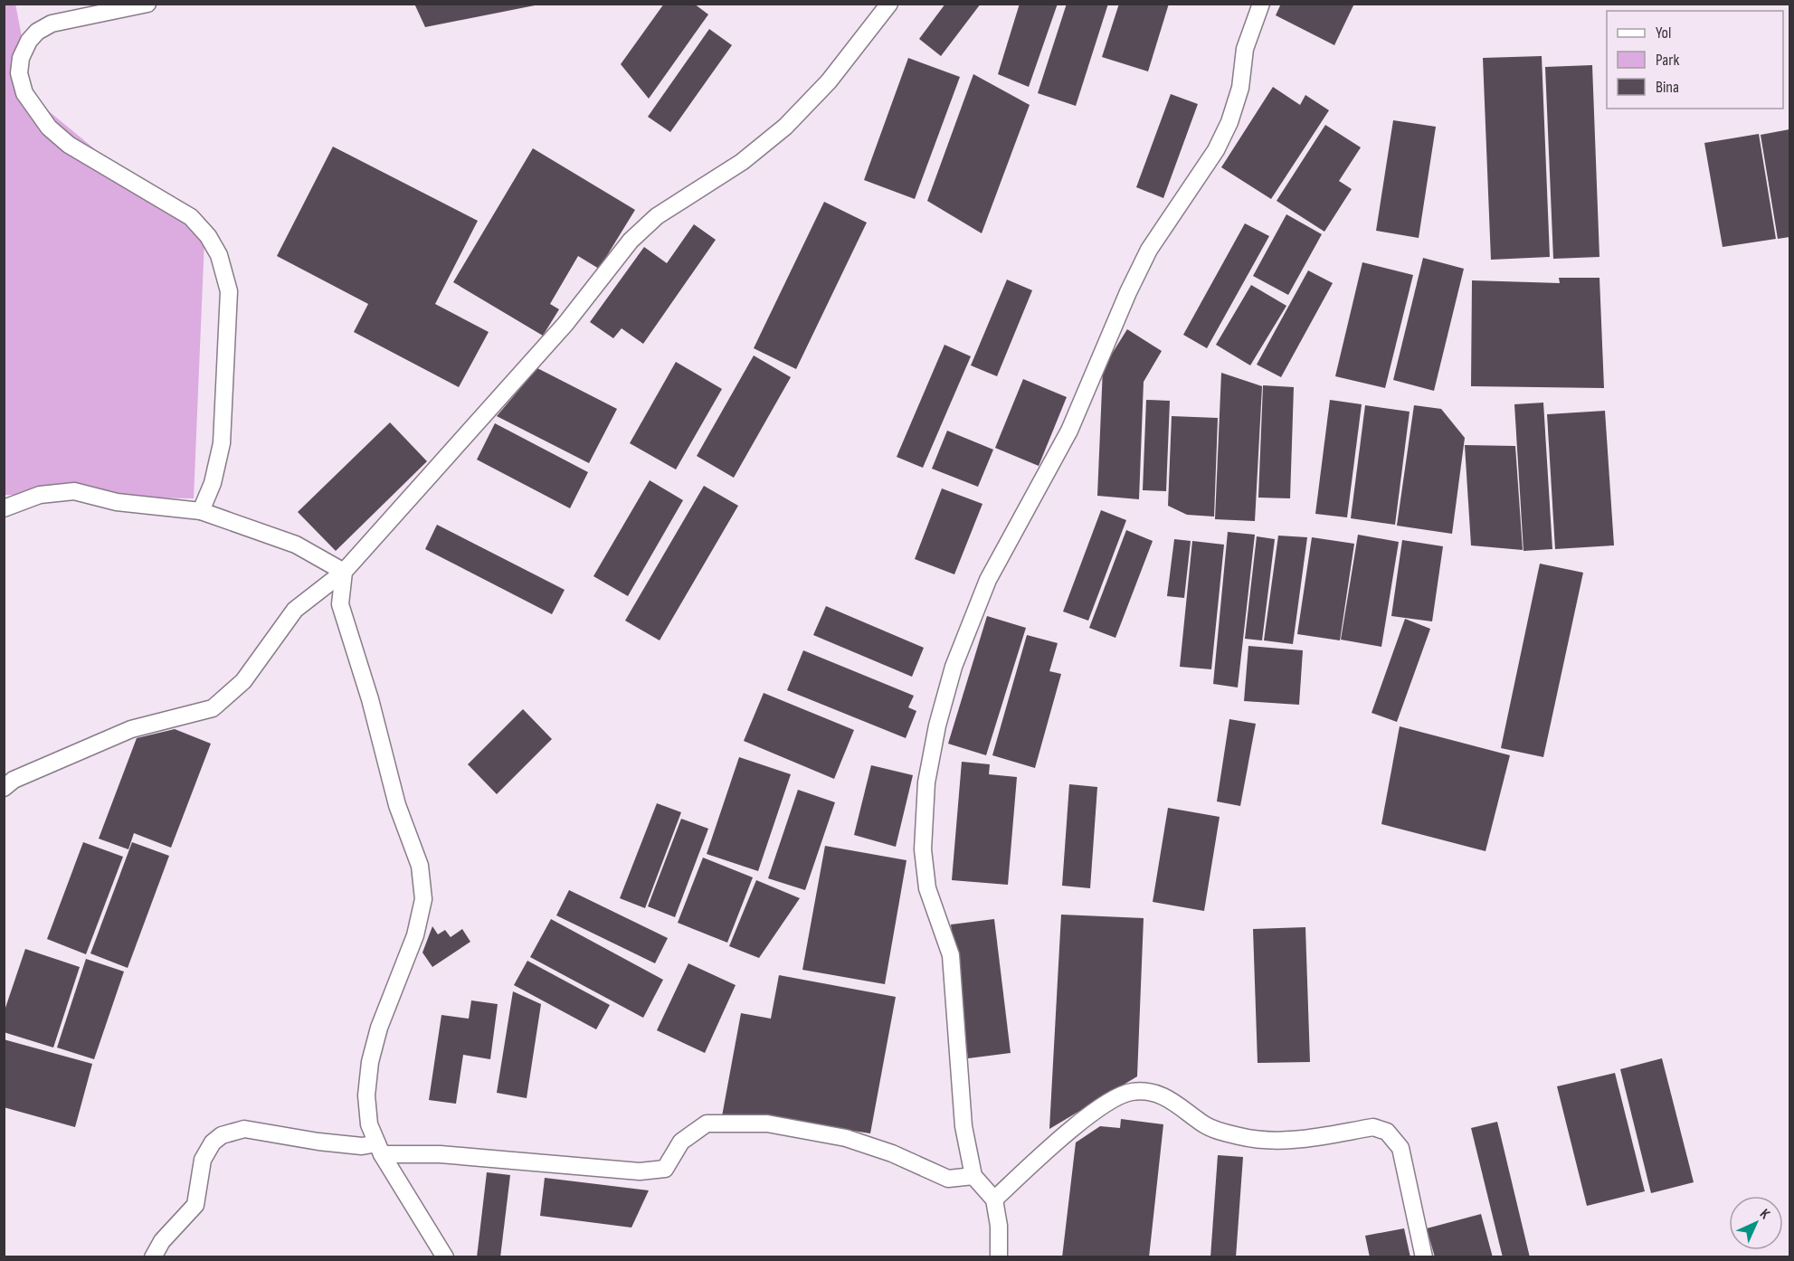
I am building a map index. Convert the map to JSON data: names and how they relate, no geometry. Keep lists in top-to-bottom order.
{
  "legend": ["Yol", "Park", "Bina"],
  "north": "top right"
}
